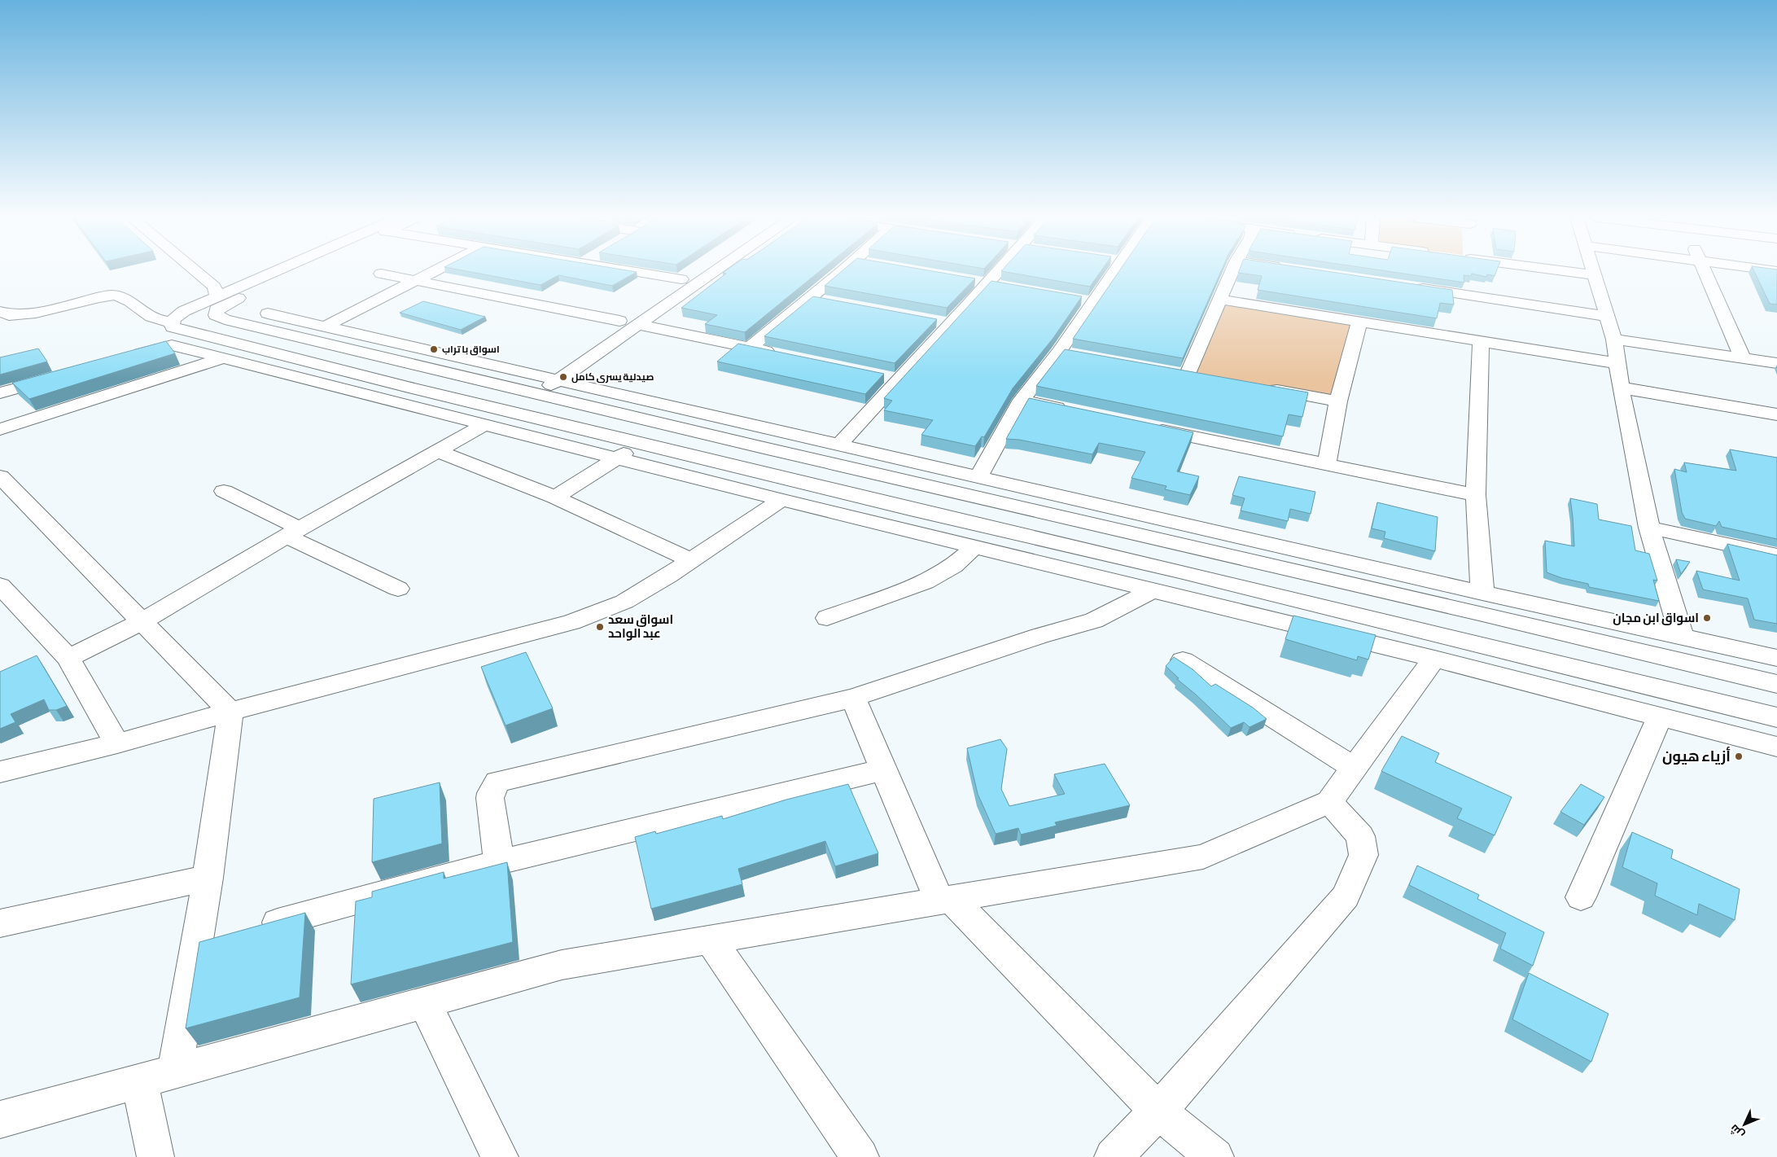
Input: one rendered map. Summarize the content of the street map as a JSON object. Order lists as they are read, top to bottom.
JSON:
{
  "places": [
    "اسواق با تراب",
    "صيدلية يسرى كامل",
    "اسواق ابن مجان",
    "اسواق سعد عبد الواحد",
    "أزياء هيون"
  ],
  "north": "bottom left"
}
